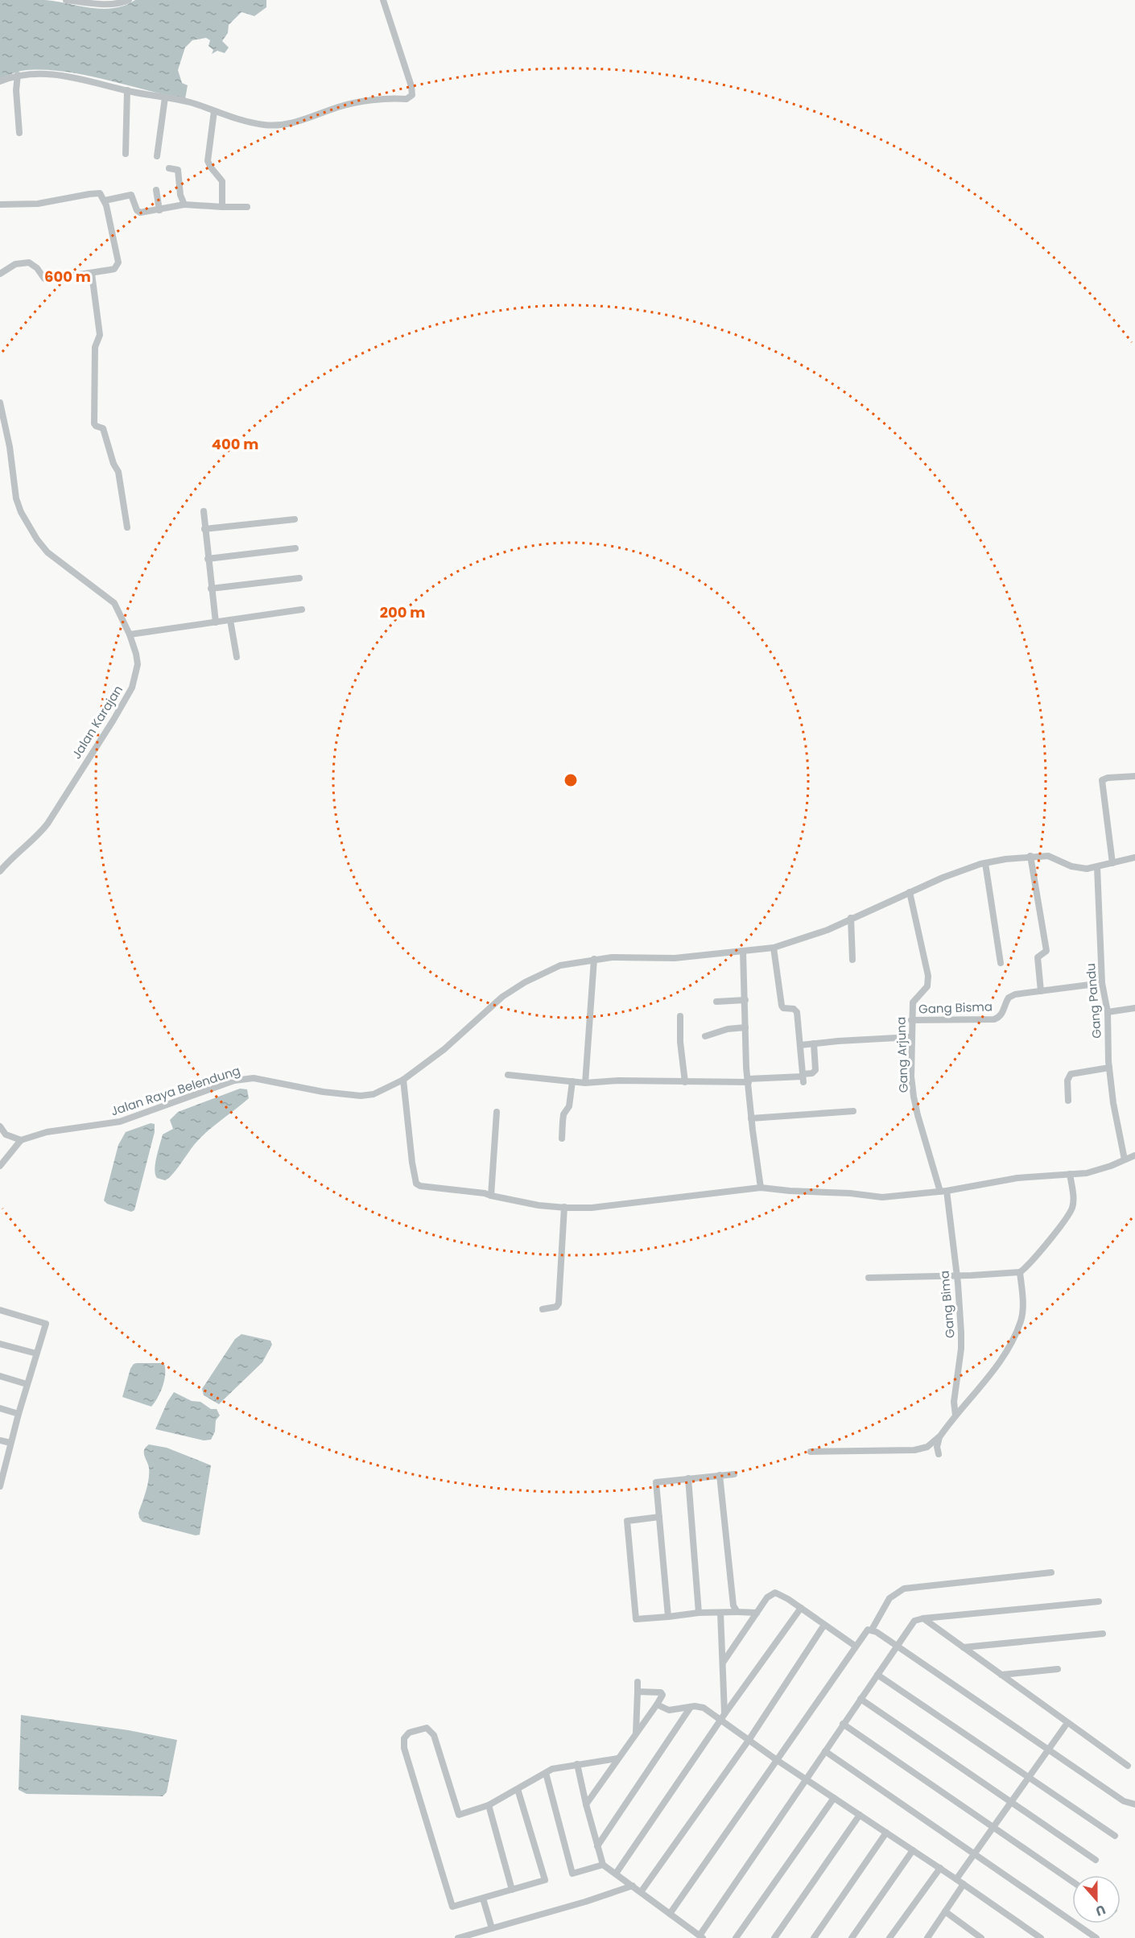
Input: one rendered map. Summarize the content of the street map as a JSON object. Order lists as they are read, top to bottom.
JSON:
{
  "streets": {
    "street": [
      "Jalan Karajan",
      "Gang Pandu",
      "Gang Bisma",
      "Gang Arjuna",
      "Jalan Raya Belendung",
      "Gang Bima"
    ]
  },
  "crossings": [
    ["Gang Pandu", "Gang Bisma"],
    ["Gang Pandu", "Jalan Raya Belendung"],
    ["Gang Bisma", "Gang Arjuna"],
    ["Gang Arjuna", "Jalan Raya Belendung"],
    ["Gang Arjuna", "Gang Bima"]
  ],
  "north": "bottom",
  "rings": ["600 m", "400 m", "200 m"]
}
